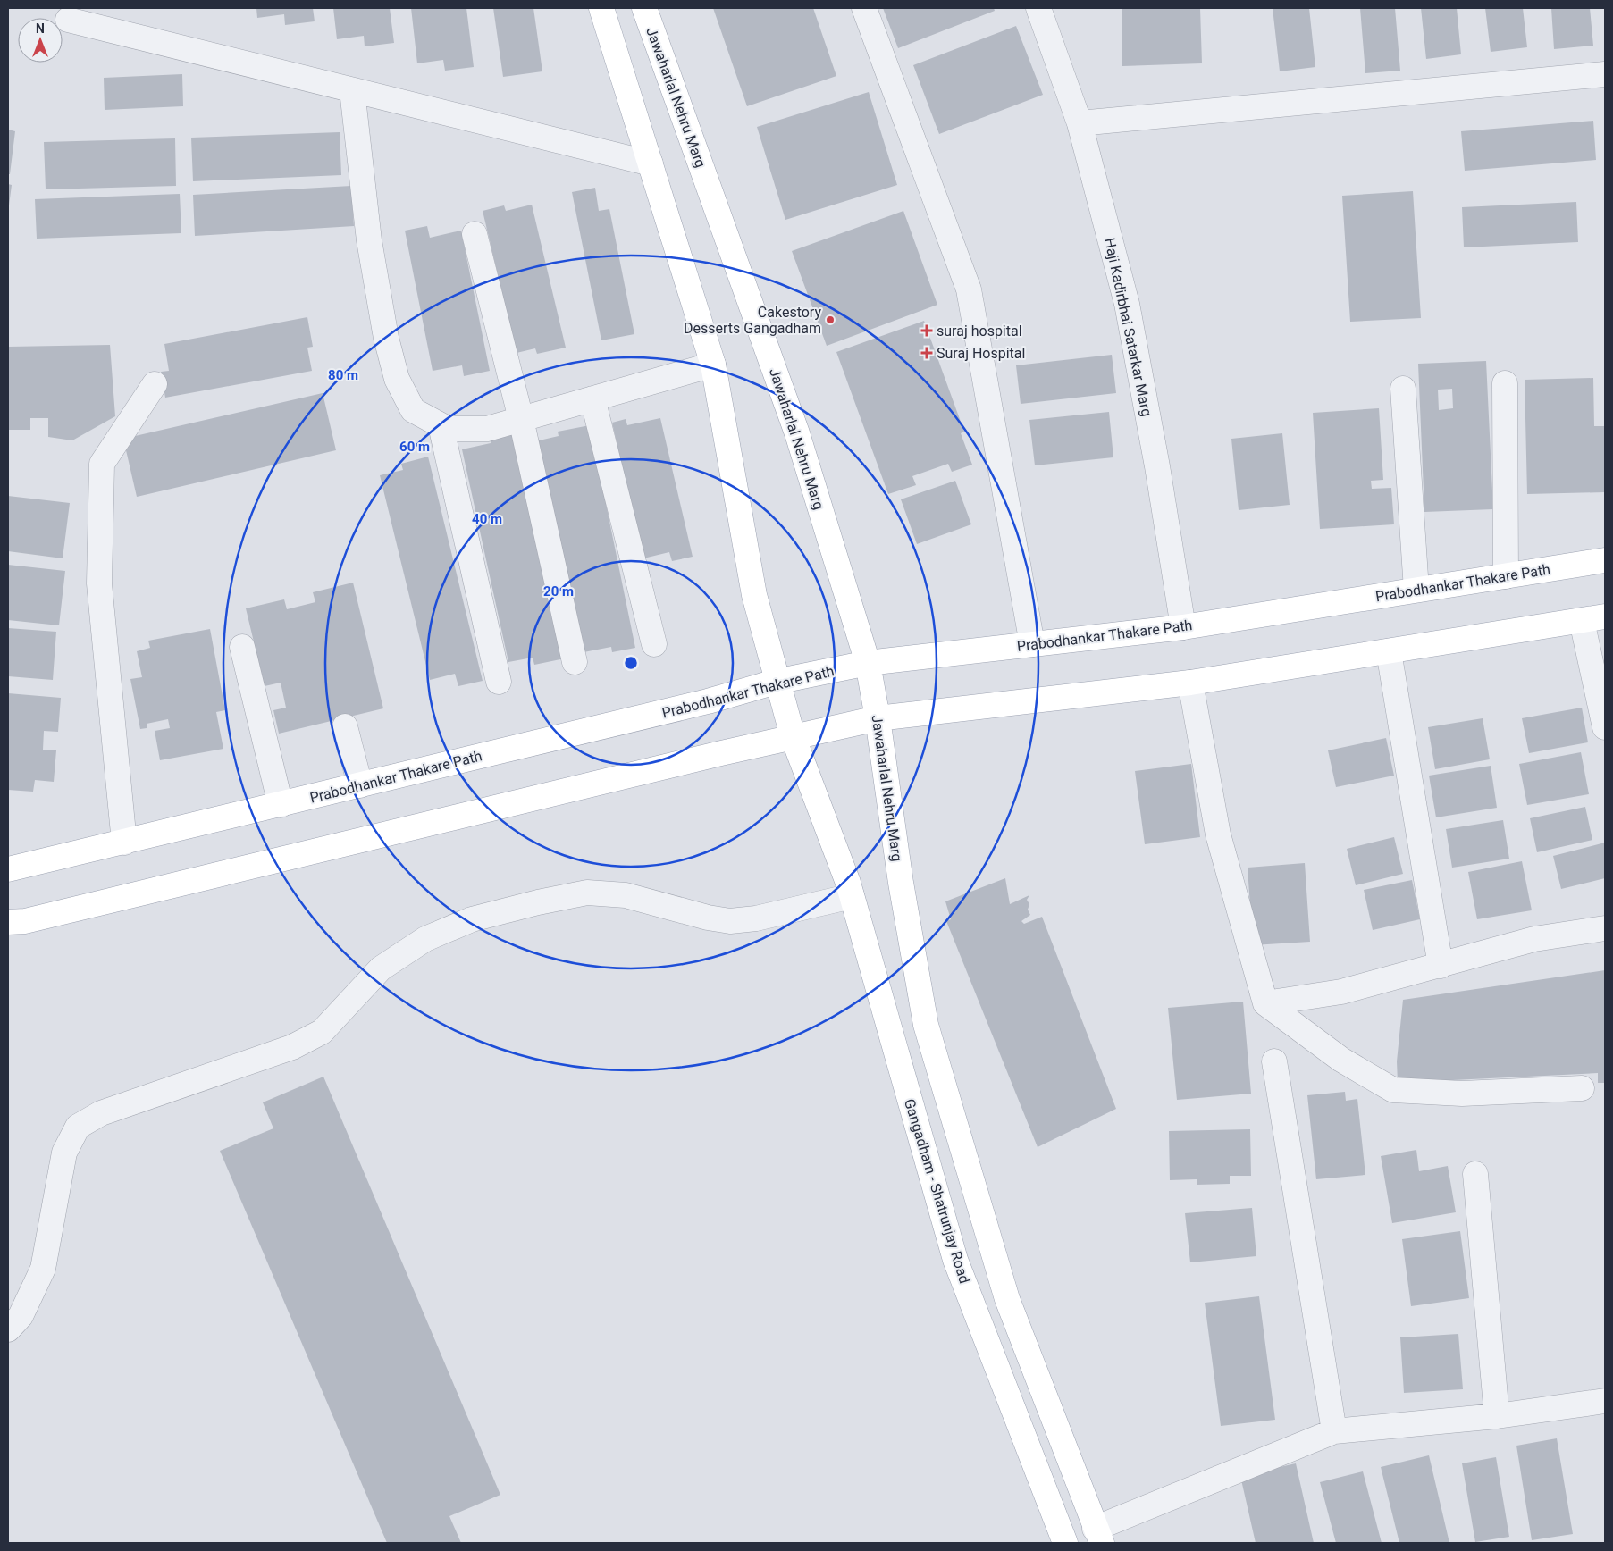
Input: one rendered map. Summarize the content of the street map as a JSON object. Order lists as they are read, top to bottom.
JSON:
{
  "streets": {
    "main road": ["Jawaharlal Nehru Marg", "Prabodhankar Thakare Path", "Gangadham - Shatrunjay Road"],
    "street": ["Haji Kadirbhai Satarkar Marg"]
  },
  "crossings": [
    ["Jawaharlal Nehru Marg", "Prabodhankar Thakare Path"],
    ["Haji Kadirbhai Satarkar Marg", "Prabodhankar Thakare Path"]
  ],
  "places": {
    "other": ["Cakestory Desserts Gangadham"],
    "health": ["suraj hospital", "Suraj Hospital"]
  },
  "north": "top",
  "rings": [
    "80 m",
    "60 m",
    "40 m",
    "20 m"
  ]
}
